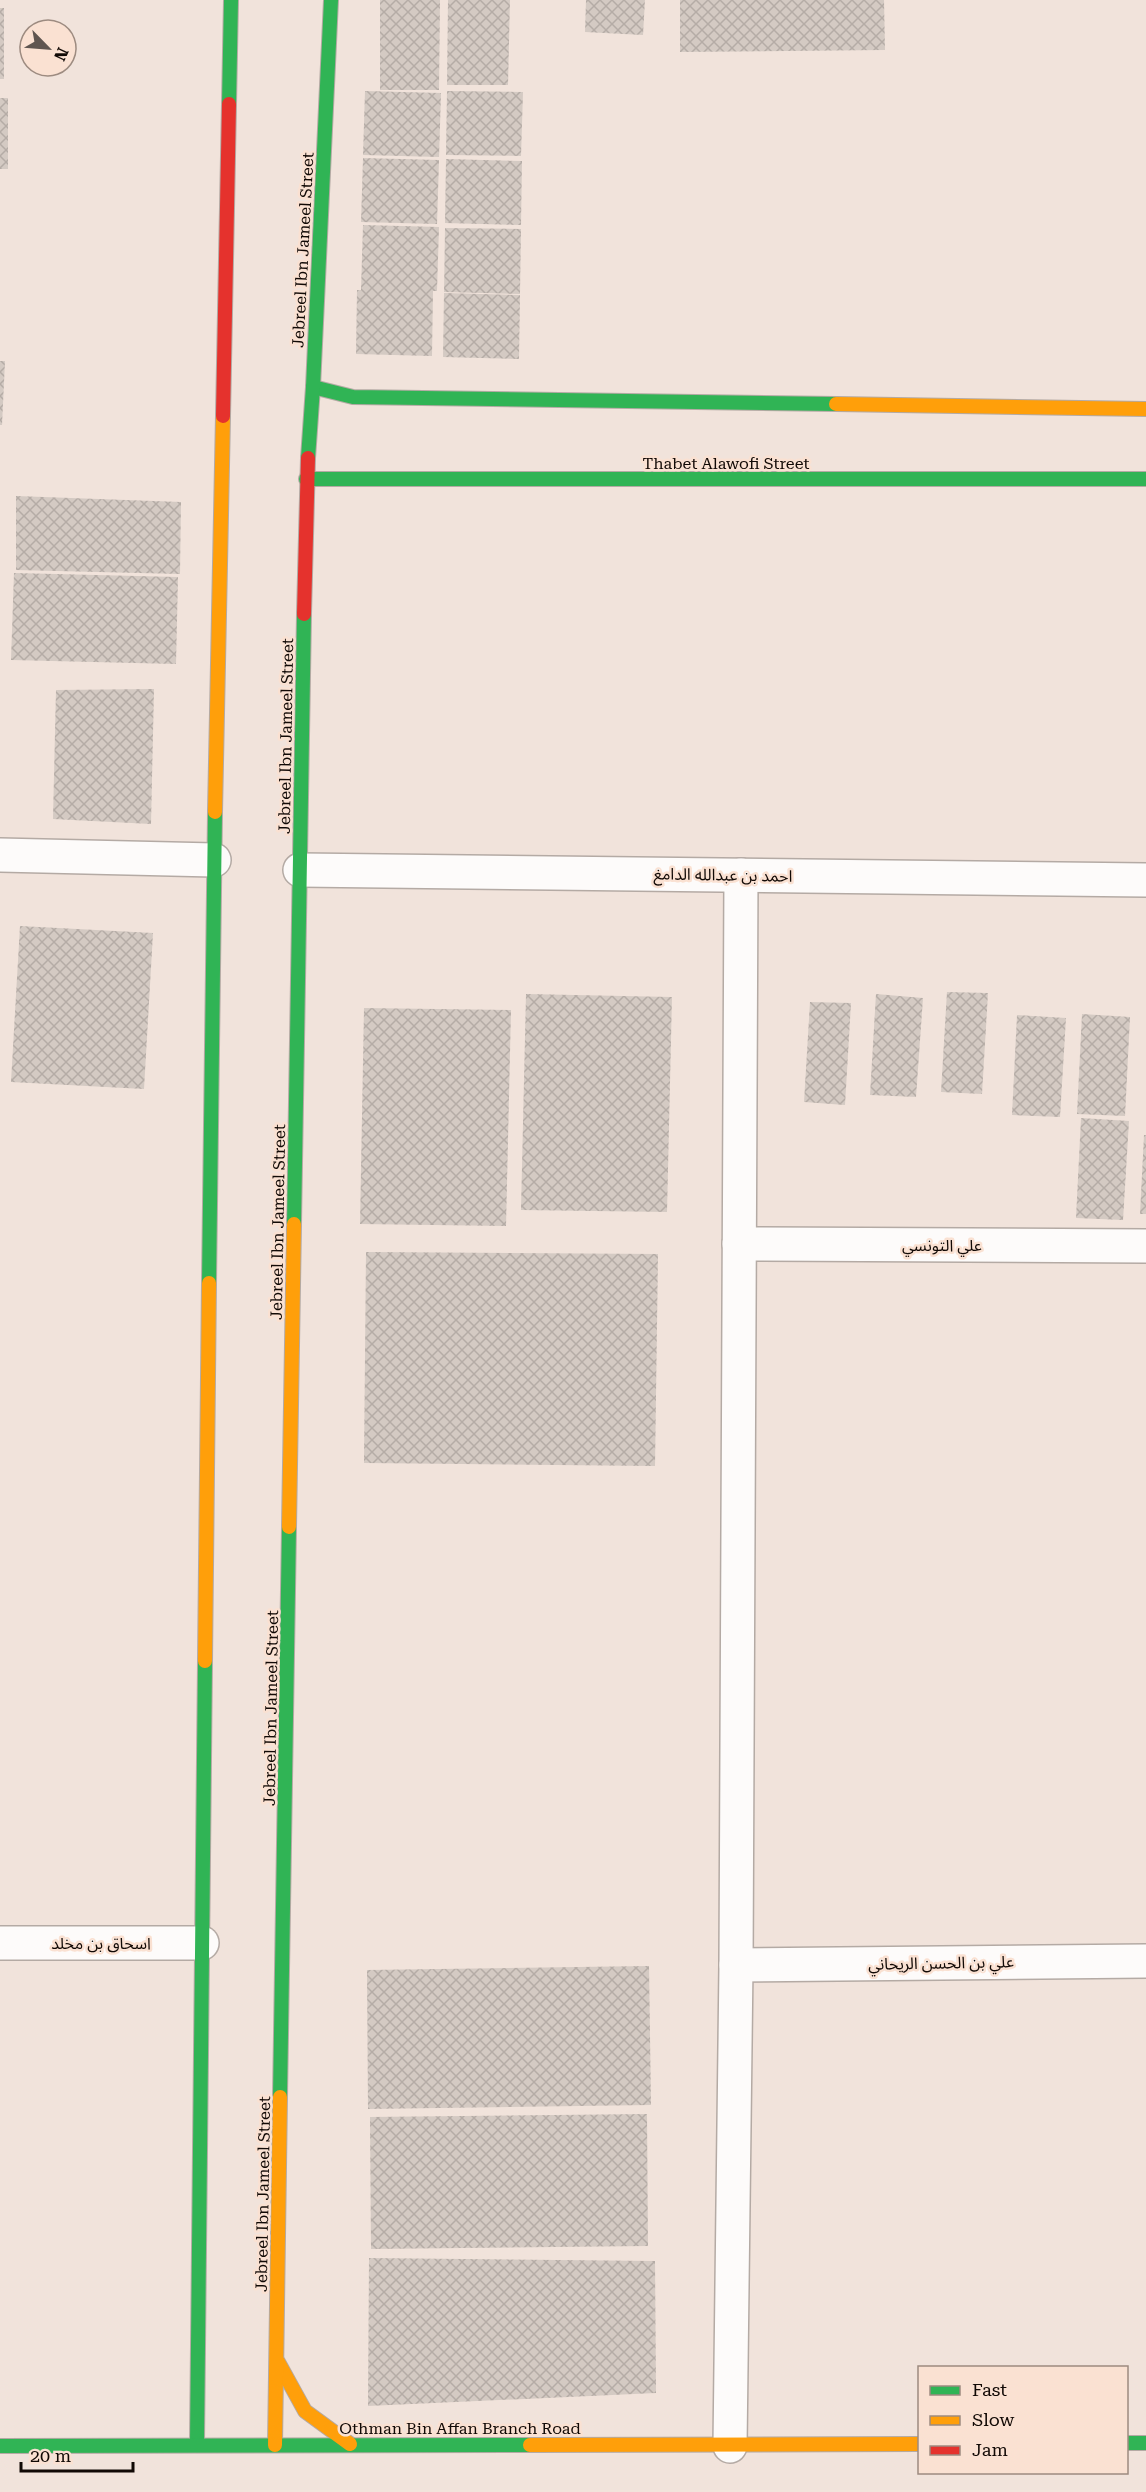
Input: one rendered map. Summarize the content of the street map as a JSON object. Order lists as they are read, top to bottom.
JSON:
{
  "streets": {
    "street": [
      "Jebreel Ibn Jameel Street",
      "Thabet Alawofi Street",
      "احمد بن عبدالله الدامغ",
      "علي التونسي",
      "اسحاق بن مخلد",
      "علي بن الحسن الريحاني",
      "Othman Bin Affan Branch Road"
    ]
  },
  "crossings": [
    ["Jebreel Ibn Jameel Street", "Thabet Alawofi Street"],
    ["Jebreel Ibn Jameel Street", "احمد بن عبدالله الدامغ"],
    ["Jebreel Ibn Jameel Street", "Othman Bin Affan Branch Road"]
  ],
  "legend": ["Fast", "Slow", "Jam"],
  "scale_bar": "20 m",
  "north": "bottom right"
}
